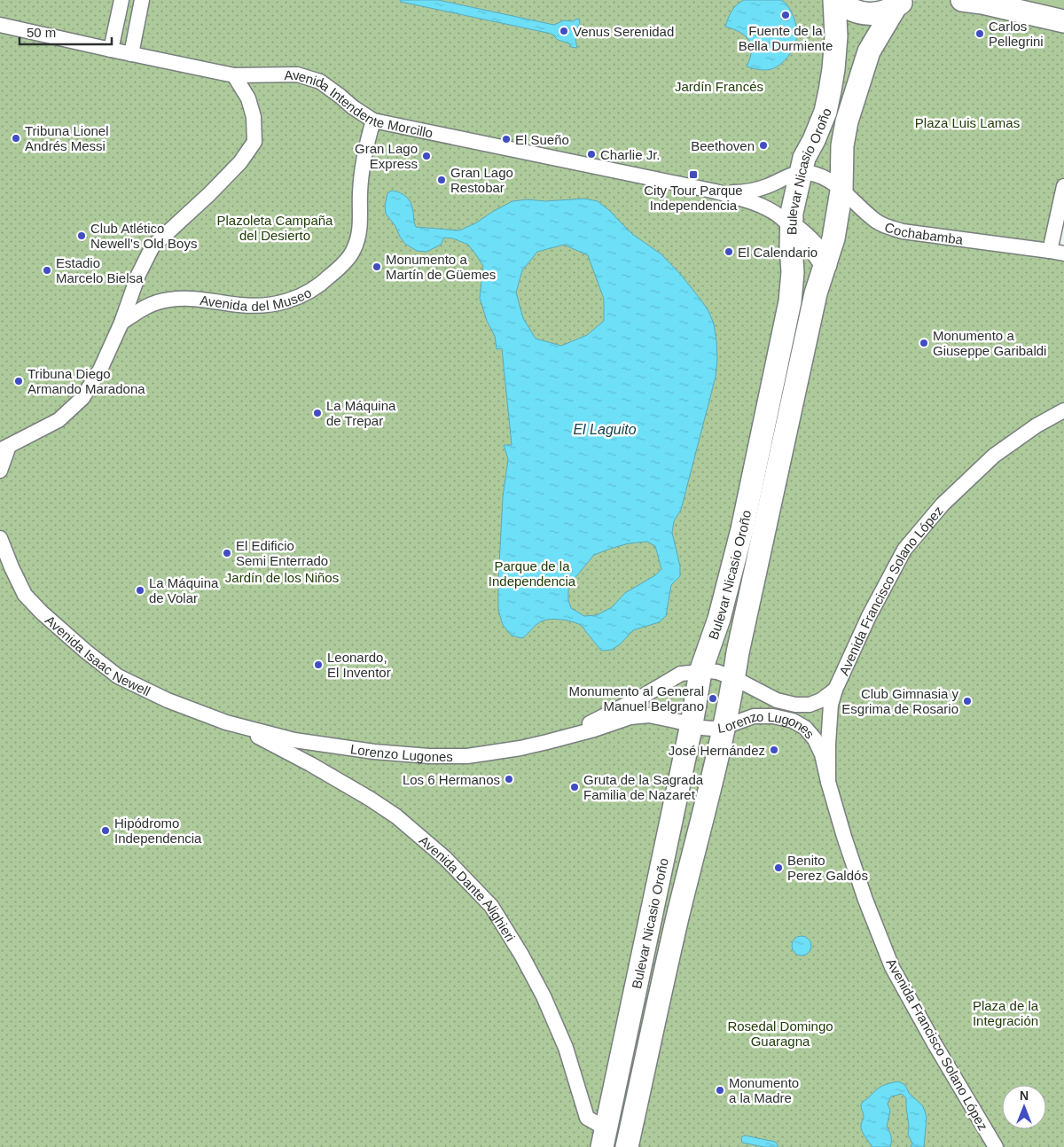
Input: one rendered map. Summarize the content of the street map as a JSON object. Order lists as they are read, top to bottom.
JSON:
{
  "streets": {
    "main road": ["Bulevar Nicasio Oroño"],
    "street": [
      "Avenida Intendente Morcillo",
      "Cochabamba",
      "Avenida del Museo",
      "Avenida Francisco Solano López",
      "Avenida Isaac Newell",
      "Lorenzo Lugones",
      "Avenida Dante Alighieri"
    ]
  },
  "crossings": [
    ["Avenida Intendente Morcillo", "Bulevar Nicasio Oroño"],
    ["Avenida Intendente Morcillo", "Cochabamba"],
    ["Avenida Intendente Morcillo", "Avenida del Museo"],
    ["Bulevar Nicasio Oroño", "Cochabamba"],
    ["Bulevar Nicasio Oroño", "Lorenzo Lugones"],
    ["Bulevar Nicasio Oroño", "Avenida Dante Alighieri"],
    ["Avenida Francisco Solano López", "Lorenzo Lugones"],
    ["Avenida Isaac Newell", "Lorenzo Lugones"],
    ["Avenida Isaac Newell", "Avenida Dante Alighieri"],
    ["Lorenzo Lugones", "Avenida Dante Alighieri"]
  ],
  "water": ["El Laguito"],
  "parks": [
    "Jardín Francés",
    "Plaza Luis Lamas",
    "Plazoleta Campaña del Desierto",
    "Parque de la Independencia",
    "Jardín de los Niños",
    "Plaza de la Integración",
    "Rosedal Domingo Guaragna"
  ],
  "places": {
    "other": [
      "Fuente de la Bella Durmiente",
      "Venus Serenidad",
      "Carlos Pellegrini",
      "Tribuna Lionel Andrés Messi",
      "El Sueño",
      "Beethoven",
      "Charlie Jr.",
      "Gran Lago Express",
      "Gran Lago Restobar",
      "Club Atlético Newell's Old Boys",
      "El Calendario",
      "Monumento a Martín de Güemes",
      "Estadio Marcelo Bielsa",
      "Monumento a Giuseppe Garibaldi",
      "Tribuna Diego Armando Maradona",
      "La Máquina de Trepar",
      "El Edificio Semi Enterrado",
      "La Máquina de Volar",
      "Leonardo, El Inventor",
      "Monumento al General Manuel Belgrano",
      "Club Gimnasia y Esgrima de Rosario",
      "José Hernández",
      "Los 6 Hermanos",
      "Gruta de la Sagrada Familia de Nazaret",
      "Hipódromo Independencia",
      "Benito Perez Galdós",
      "Monumento a la Madre"
    ],
    "transit": ["City Tour Parque Independencia"]
  },
  "scale_bar": "50 m",
  "north": "top"
}
